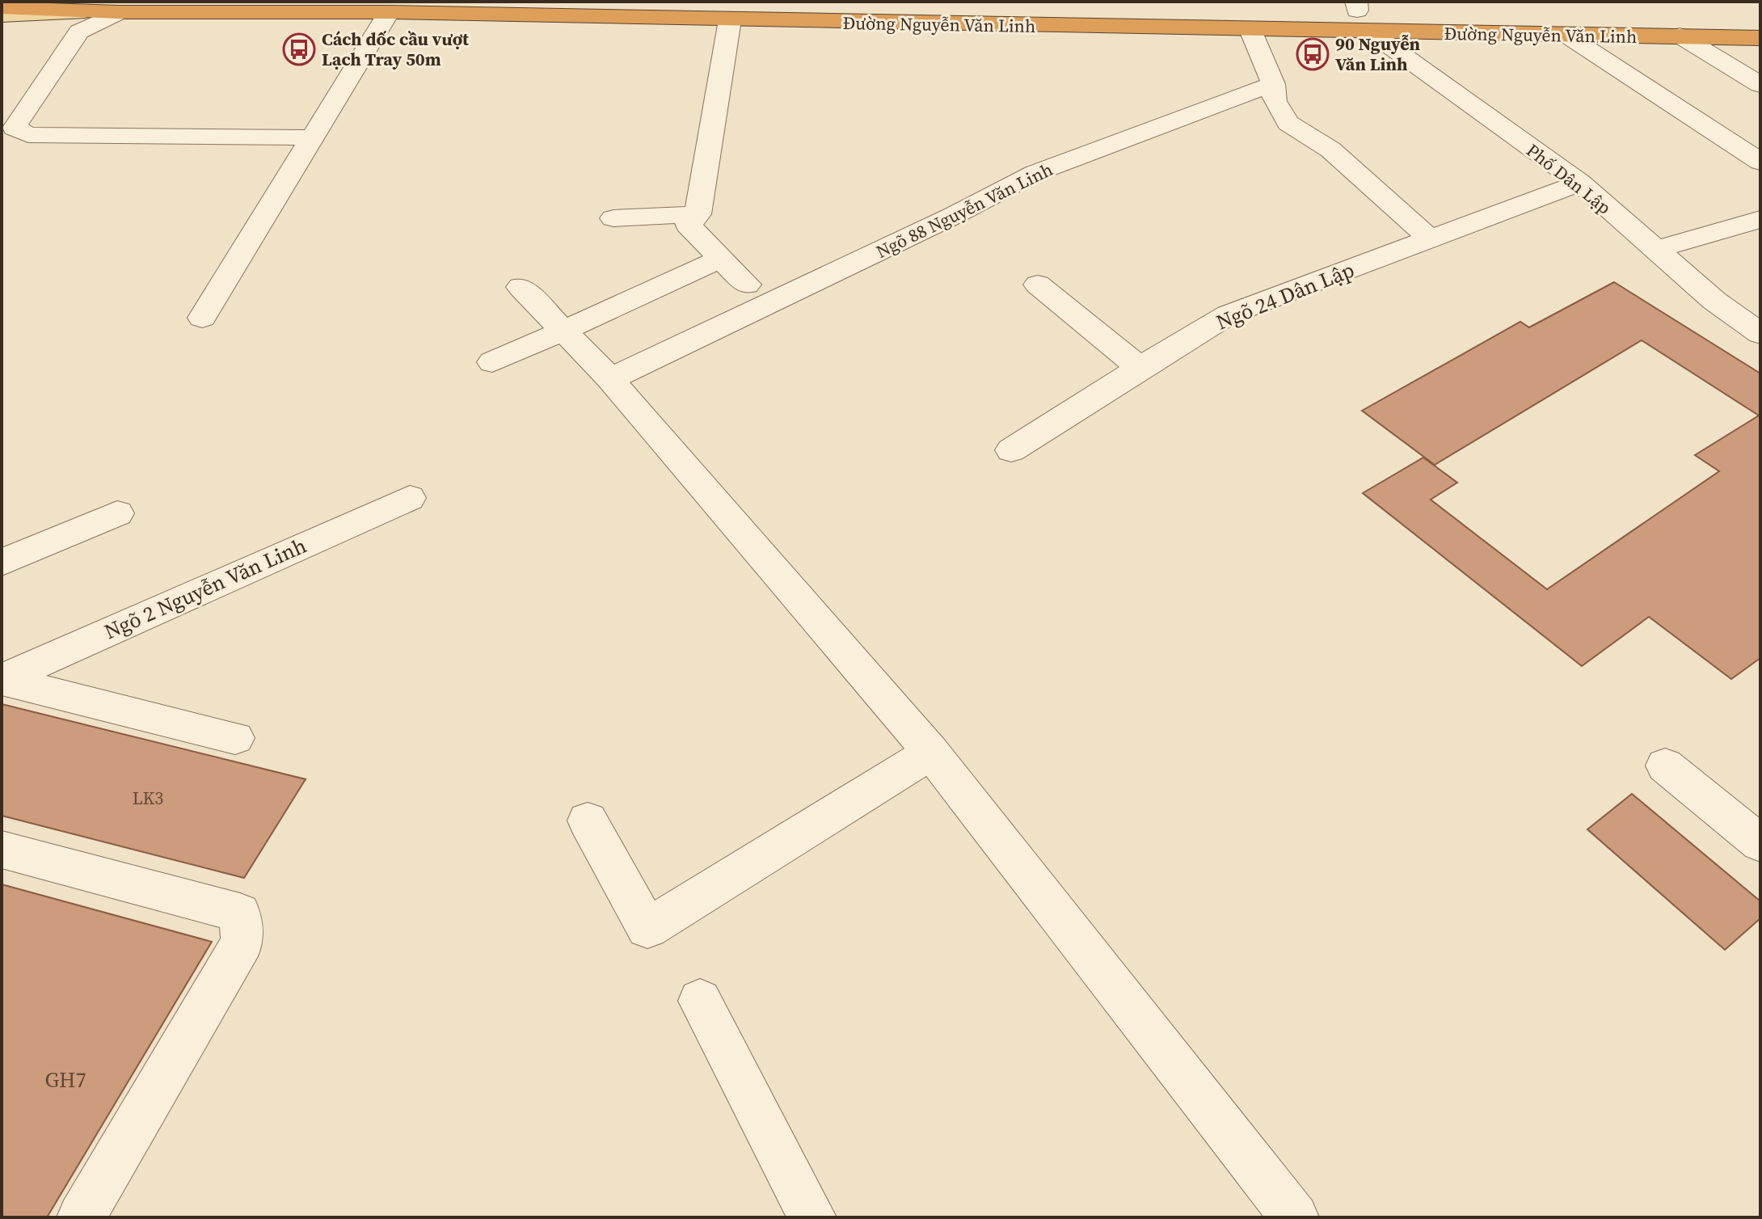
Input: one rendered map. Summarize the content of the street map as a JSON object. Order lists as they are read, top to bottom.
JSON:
{
  "streets": {
    "highway": ["Đường Nguyễn Văn Linh"],
    "street": [
      "Phố Dân Lập",
      "Ngõ 88 Nguyễn Văn Linh",
      "Ngõ 24 Dân Lập",
      "Ngõ 2 Nguyễn Văn Linh"
    ]
  },
  "crossings": [
    ["Đường Nguyễn Văn Linh", "Phố Dân Lập"],
    ["Phố Dân Lập", "Ngõ 24 Dân Lập"]
  ],
  "places": {
    "bus stop": ["Cách dốc cầu vượt Lạch Tray 50m", "90 Nguyễn Văn Linh"]
  },
  "house_numbers": ["LK3", "GH7"]
}
